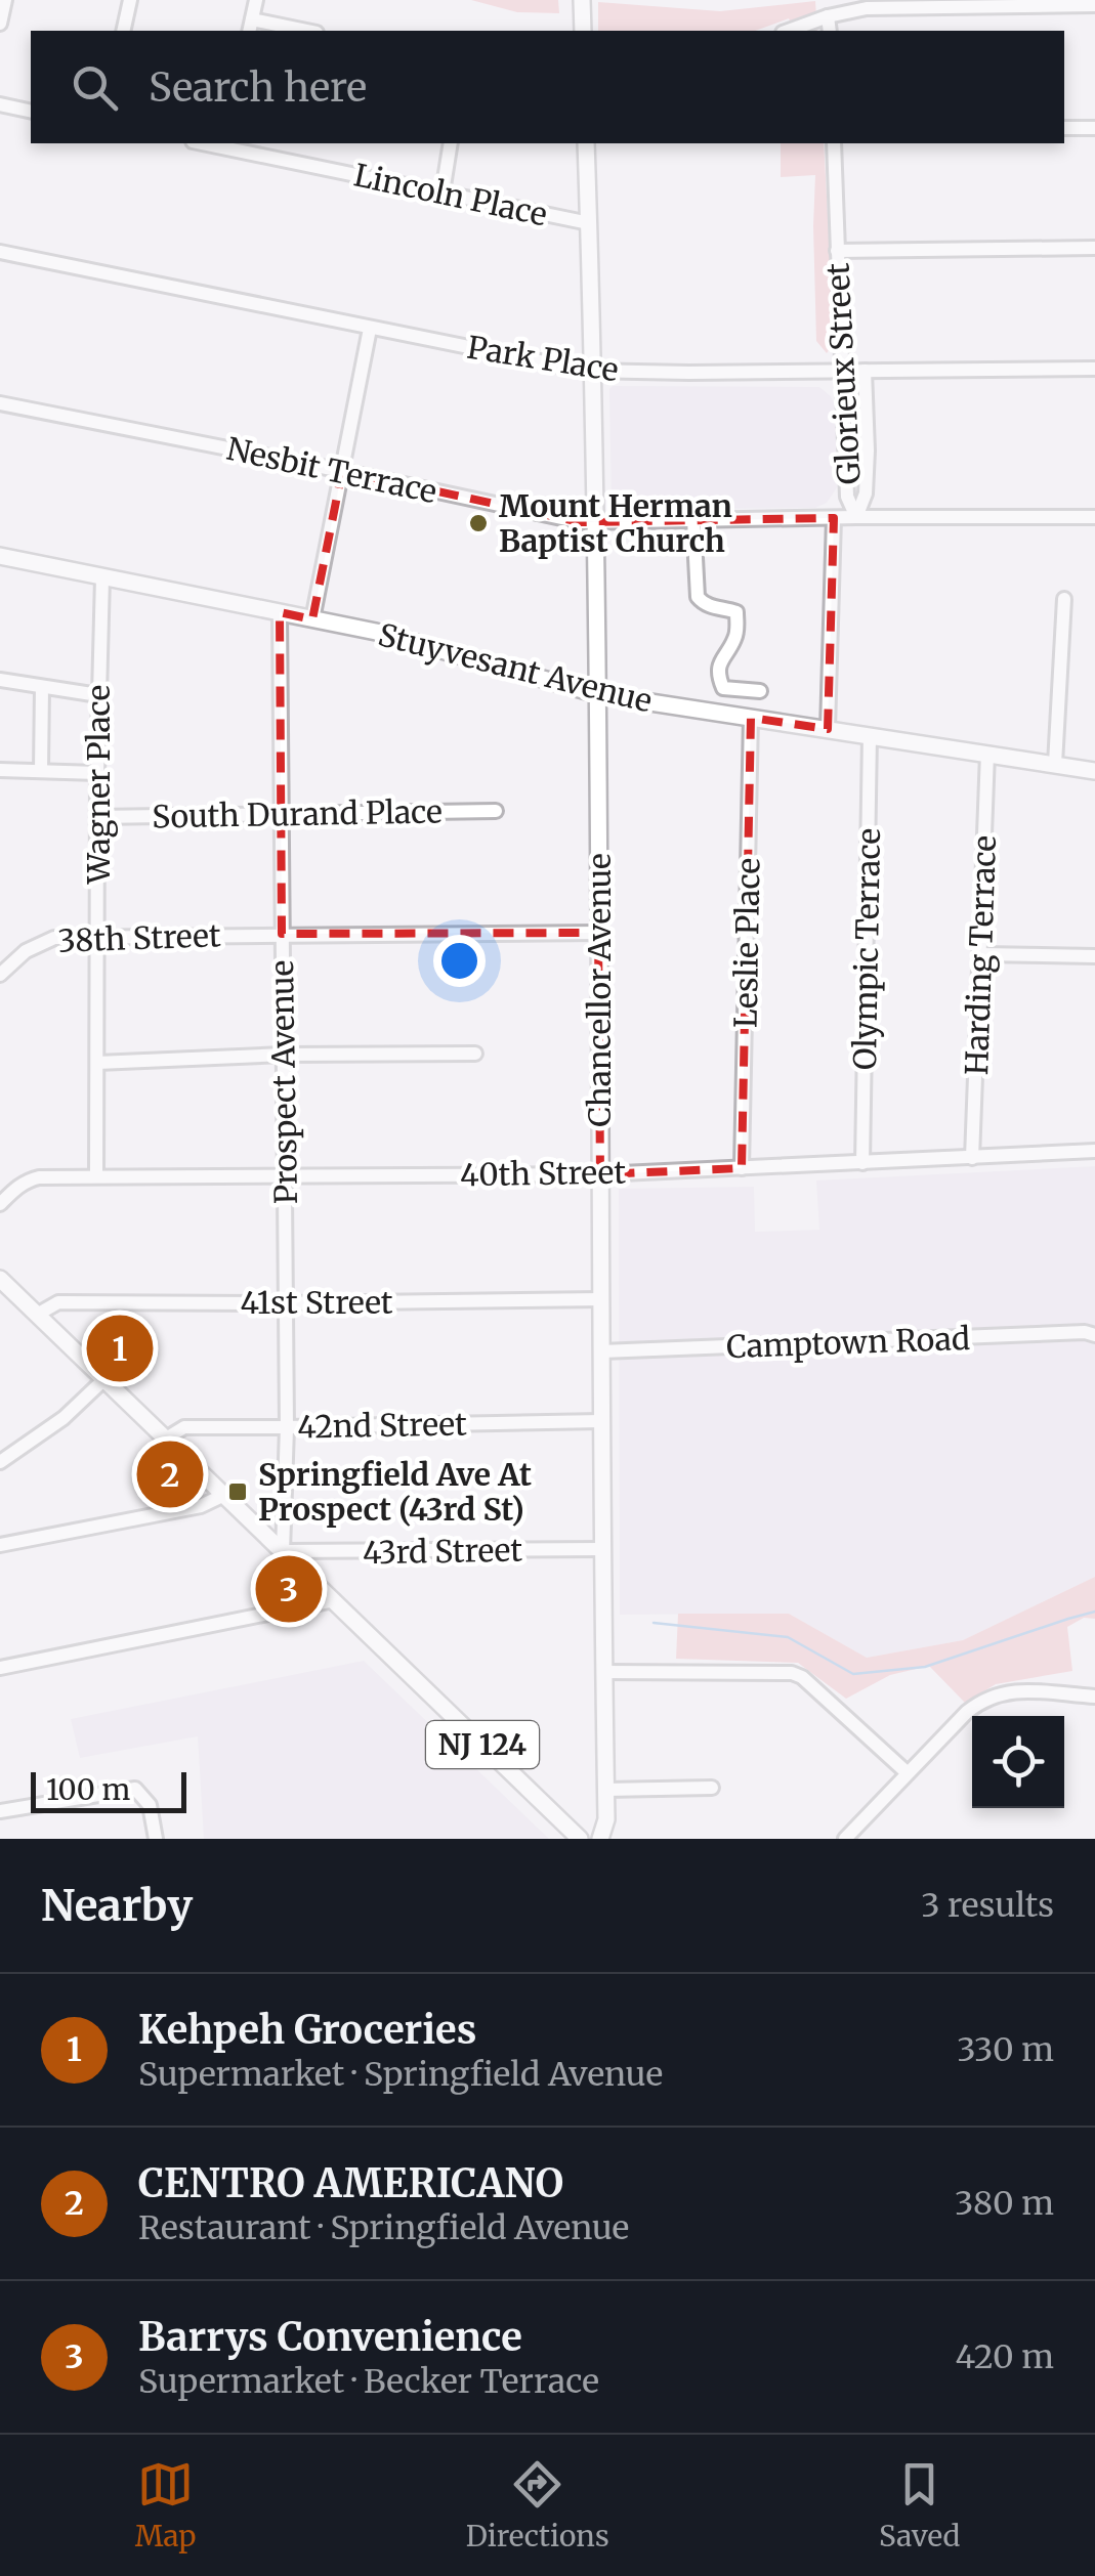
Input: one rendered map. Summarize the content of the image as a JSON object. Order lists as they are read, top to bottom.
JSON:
{
  "streets": {
    "main road": ["Stuyvesant Avenue", "Chancellor Avenue", "NJ 124"],
    "street": [
      "Lincoln Place",
      "Park Place",
      "Glorieux Street",
      "Nesbit Terrace",
      "Wagner Place",
      "South Durand Place",
      "38th Street",
      "Leslie Place",
      "Olympic Terrace",
      "Harding Terrace",
      "Prospect Avenue",
      "40th Street",
      "41st Street",
      "Camptown Road",
      "42nd Street",
      "43rd Street"
    ]
  },
  "crossings": [
    ["Lincoln Place", "Chancellor Avenue"],
    ["Park Place", "Glorieux Street"],
    ["Park Place", "Chancellor Avenue"],
    ["Glorieux Street", "Nesbit Terrace"],
    ["Glorieux Street", "Stuyvesant Avenue"],
    ["Nesbit Terrace", "Chancellor Avenue"],
    ["Stuyvesant Avenue", "Wagner Place"],
    ["Stuyvesant Avenue", "Leslie Place"],
    ["Stuyvesant Avenue", "Olympic Terrace"],
    ["Stuyvesant Avenue", "Harding Terrace"],
    ["Stuyvesant Avenue", "Chancellor Avenue"],
    ["Stuyvesant Avenue", "Prospect Avenue"],
    ["Wagner Place", "South Durand Place"],
    ["Wagner Place", "38th Street"],
    ["Wagner Place", "40th Street"],
    ["South Durand Place", "Prospect Avenue"],
    ["38th Street", "Chancellor Avenue"],
    ["38th Street", "Prospect Avenue"],
    ["Leslie Place", "40th Street"],
    ["Olympic Terrace", "40th Street"],
    ["Harding Terrace", "40th Street"],
    ["Chancellor Avenue", "40th Street"],
    ["Chancellor Avenue", "41st Street"],
    ["Chancellor Avenue", "Camptown Road"],
    ["Chancellor Avenue", "42nd Street"],
    ["Chancellor Avenue", "43rd Street"],
    ["Prospect Avenue", "40th Street"],
    ["Prospect Avenue", "41st Street"],
    ["Prospect Avenue", "42nd Street"],
    ["Prospect Avenue", "43rd Street"]
  ],
  "places": {
    "other": ["Mount Herman Baptist Church"],
    "transit": ["Springfield Ave At Prospect (43rd St)"]
  },
  "scale_bar": "100 m",
  "page": {
    "search": "Search here",
    "pins": ["1", "2", "3"],
    "scale": "100 m",
    "heading": ["Nearby", "3 results"],
    "list": [
      {
        "mark": "1",
        "name": "Kehpeh Groceries",
        "note": "Supermarket · Springfield Avenue",
        "value": "330 m"
      },
      {
        "mark": "2",
        "name": "CENTRO AMERICANO",
        "note": "Restaurant · Springfield Avenue",
        "value": "380 m"
      },
      {
        "mark": "3",
        "name": "Barrys Convenience",
        "note": "Supermarket · Becker Terrace",
        "value": "420 m"
      }
    ],
    "nav": ["Map", "Directions", "Saved"]
  }
}
